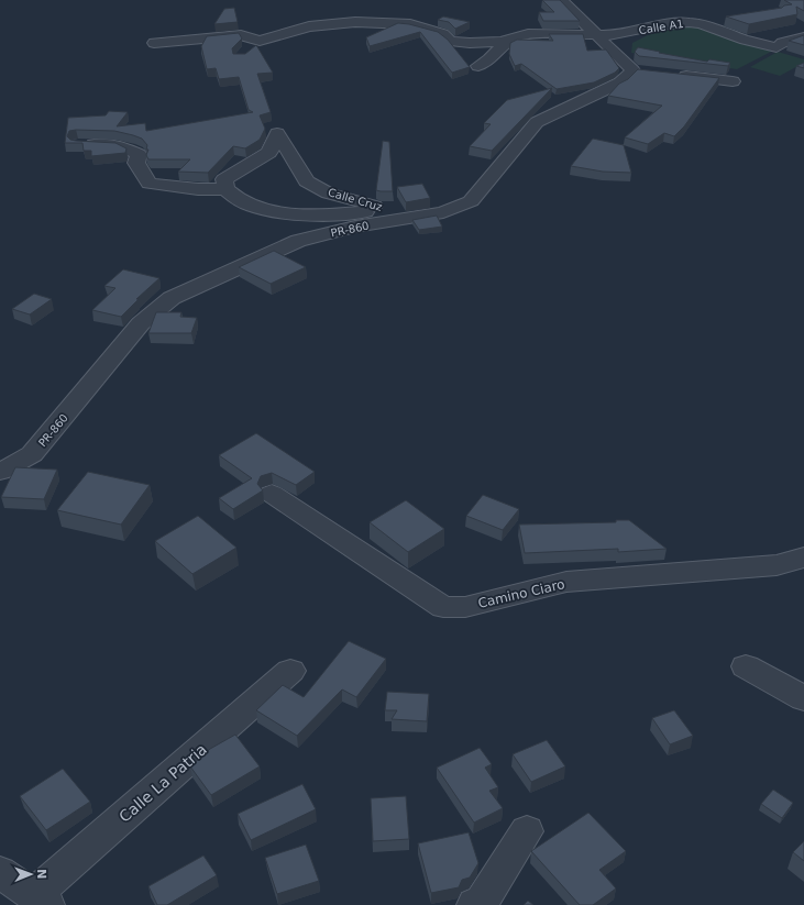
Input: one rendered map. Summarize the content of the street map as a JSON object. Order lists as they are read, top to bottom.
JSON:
{
  "streets": {
    "street": [
      "Calle A1",
      "Calle Cruz",
      "PR-860",
      "Camino Ciaro",
      "Calle La Patria"
    ]
  },
  "crossings": [
    ["Calle A1", "PR-860"],
    ["Calle Cruz", "PR-860"]
  ],
  "north": "right"
}
